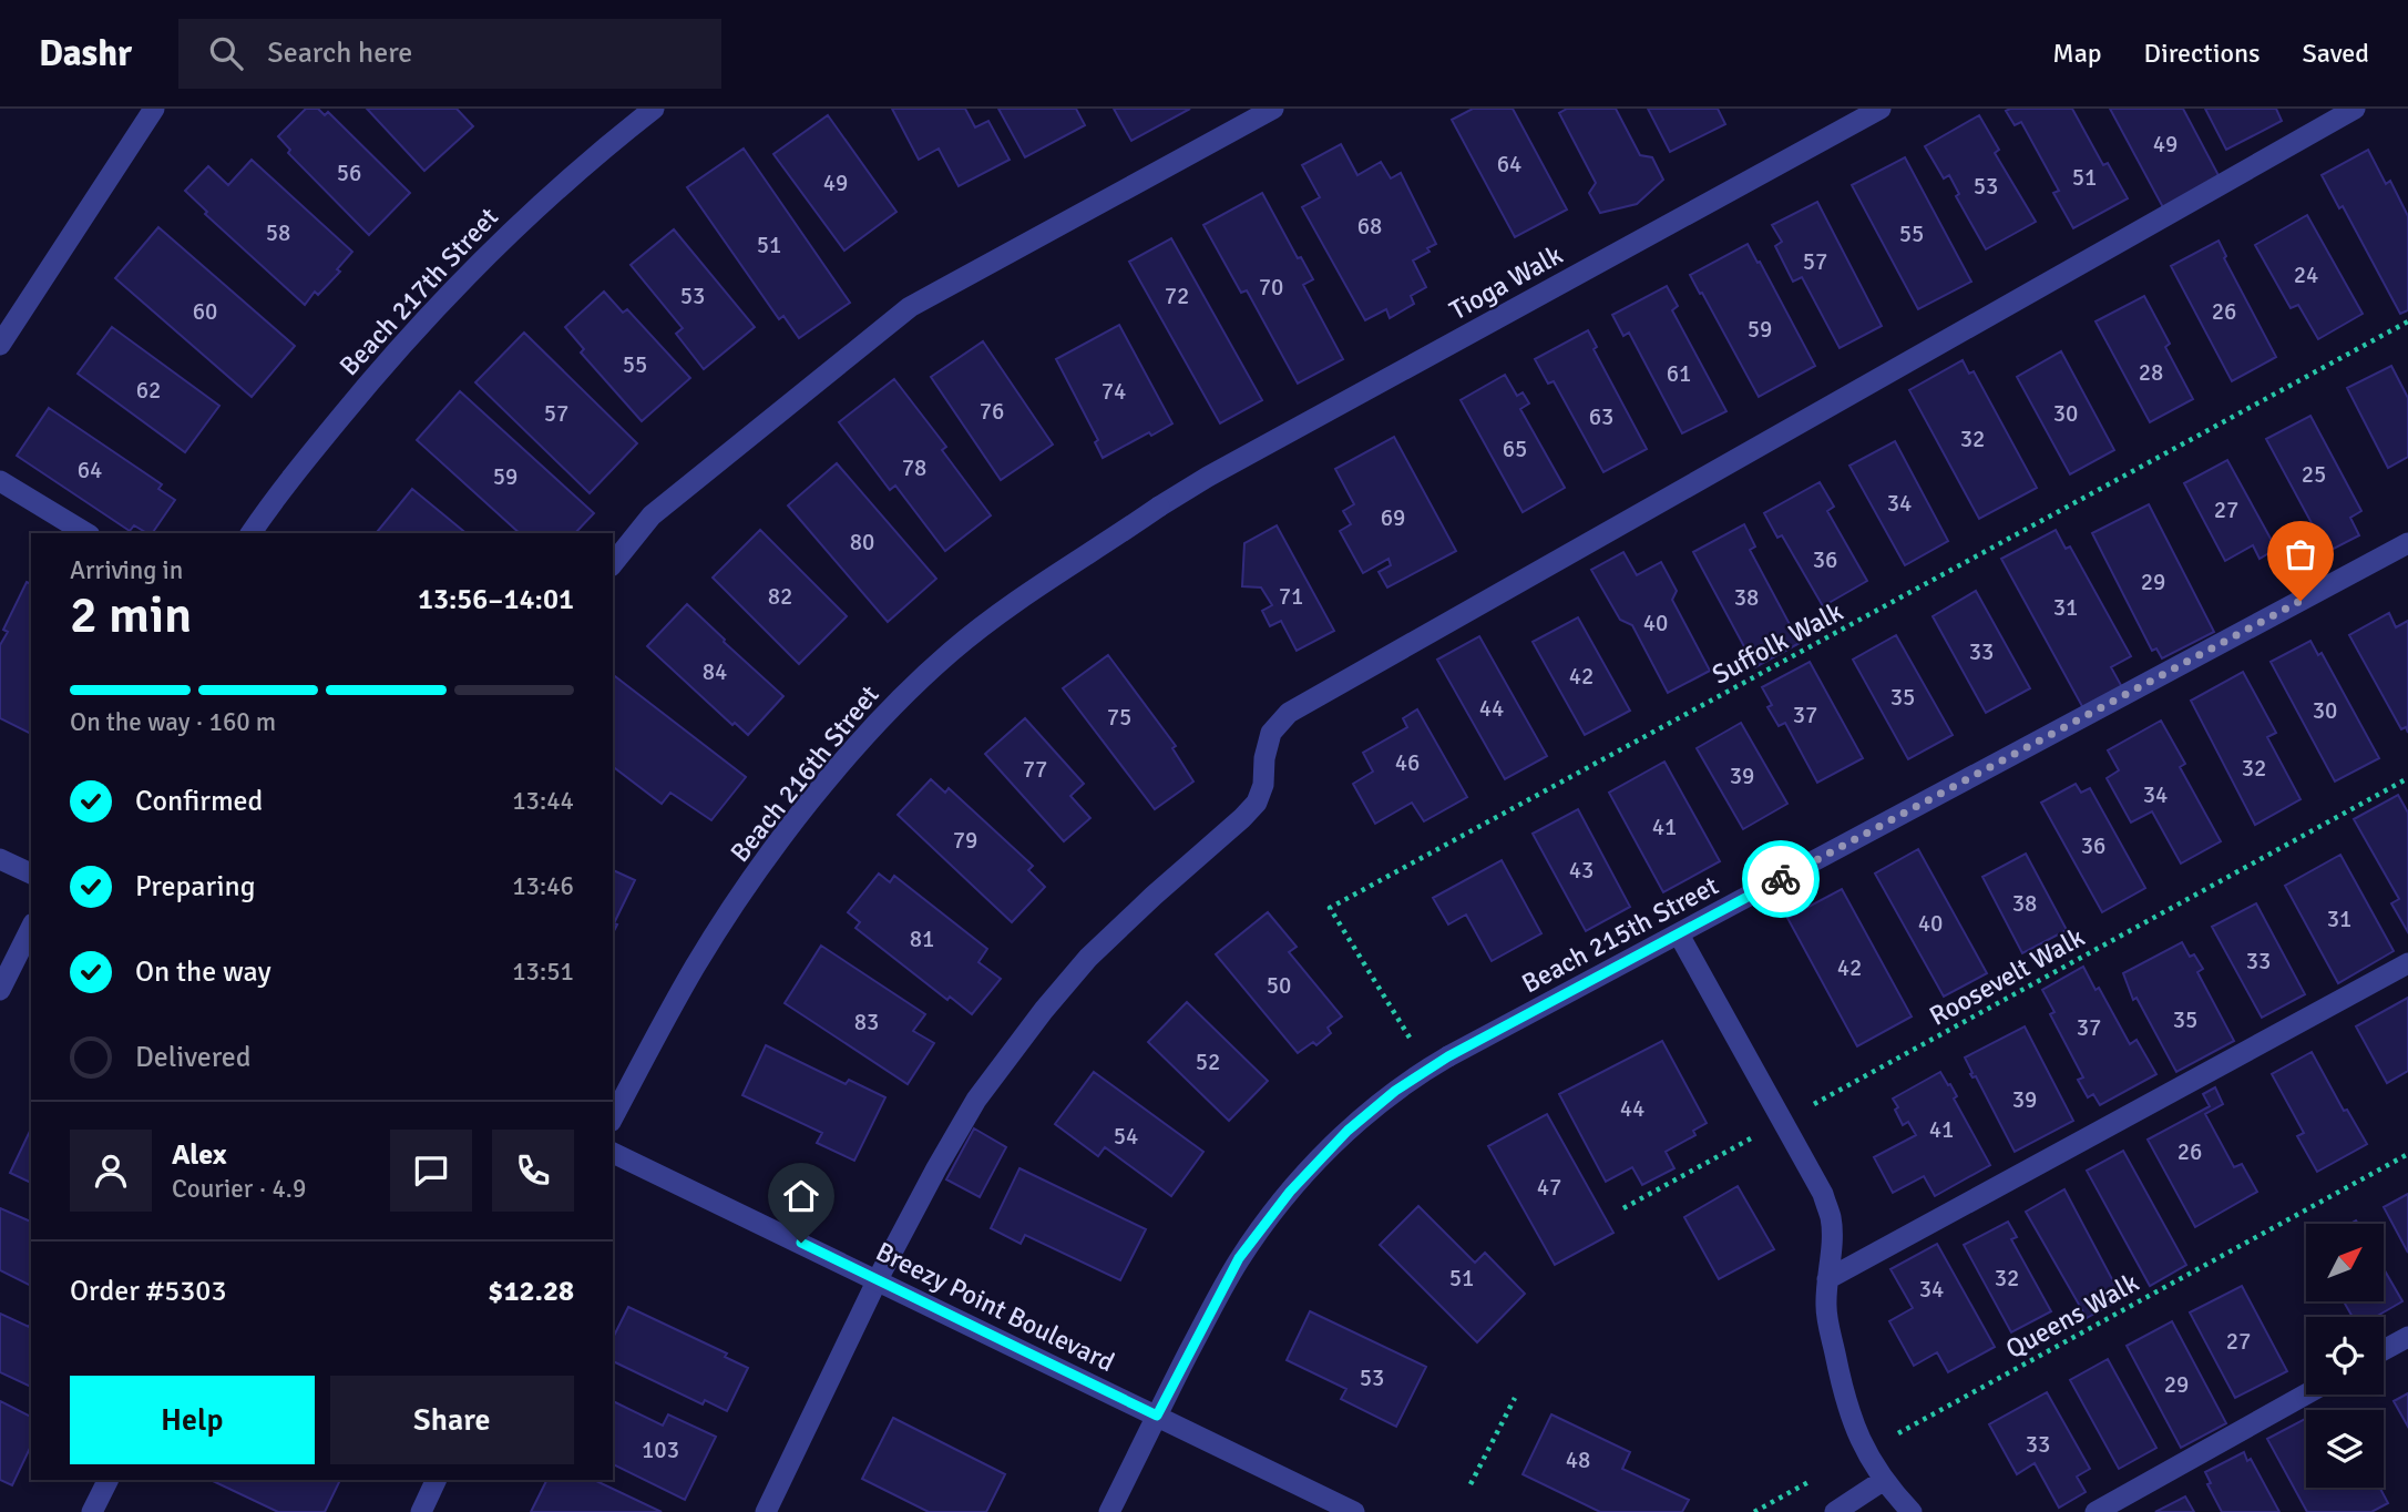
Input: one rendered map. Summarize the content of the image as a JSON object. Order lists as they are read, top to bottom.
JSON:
{
  "streets": {
    "street": [
      "Tioga Walk",
      "Beach 217th Street",
      "Beach 216th Street",
      "Beach 215th Street",
      "Breezy Point Boulevard"
    ],
    "path": ["Suffolk Walk", "Roosevelt Walk", "Queens Walk"]
  },
  "crossings": [
    ["Tioga Walk", "Beach 216th Street"],
    ["Suffolk Walk", "Beach 215th Street"],
    ["Beach 215th Street", "Breezy Point Boulevard"]
  ],
  "house_numbers": [
    "49",
    "64",
    "56",
    "51",
    "49",
    "53",
    "68",
    "58",
    "55",
    "51",
    "57",
    "24",
    "70",
    "53",
    "72",
    "60",
    "26",
    "59",
    "55",
    "28",
    "61",
    "62",
    "74",
    "76",
    "57",
    "30",
    "63",
    "32",
    "65",
    "78",
    "64",
    "25",
    "59",
    "34",
    "27",
    "69",
    "80",
    "36",
    "29",
    "82",
    "71",
    "38",
    "31",
    "40",
    "33",
    "84",
    "42",
    "35",
    "44",
    "30",
    "37",
    "75",
    "46",
    "32",
    "77",
    "39",
    "34",
    "41",
    "79",
    "36",
    "43",
    "38",
    "31",
    "40",
    "81",
    "33",
    "42",
    "50",
    "35",
    "83",
    "37",
    "52",
    "39",
    "44",
    "41",
    "54",
    "26",
    "47",
    "51",
    "32",
    "34",
    "27",
    "53",
    "29",
    "33",
    "103",
    "48"
  ],
  "north": "top right",
  "page": {
    "header": "Dashr",
    "search": "Search here",
    "nav": ["Map", "Directions", "Saved"],
    "heading": ["2 min", "Arriving in", "13:56–14:01"],
    "panel": [
      "Alex",
      "Courier · 4.9",
      "Order #5303",
      "$12.28"
    ],
    "bar": "On the way · 160 m",
    "list": [
      ["Confirmed", "13:44"],
      ["Preparing", "13:46"],
      ["On the way", "13:51"],
      "Delivered"
    ],
    "buttons": ["Help", "Share"]
  }
}
